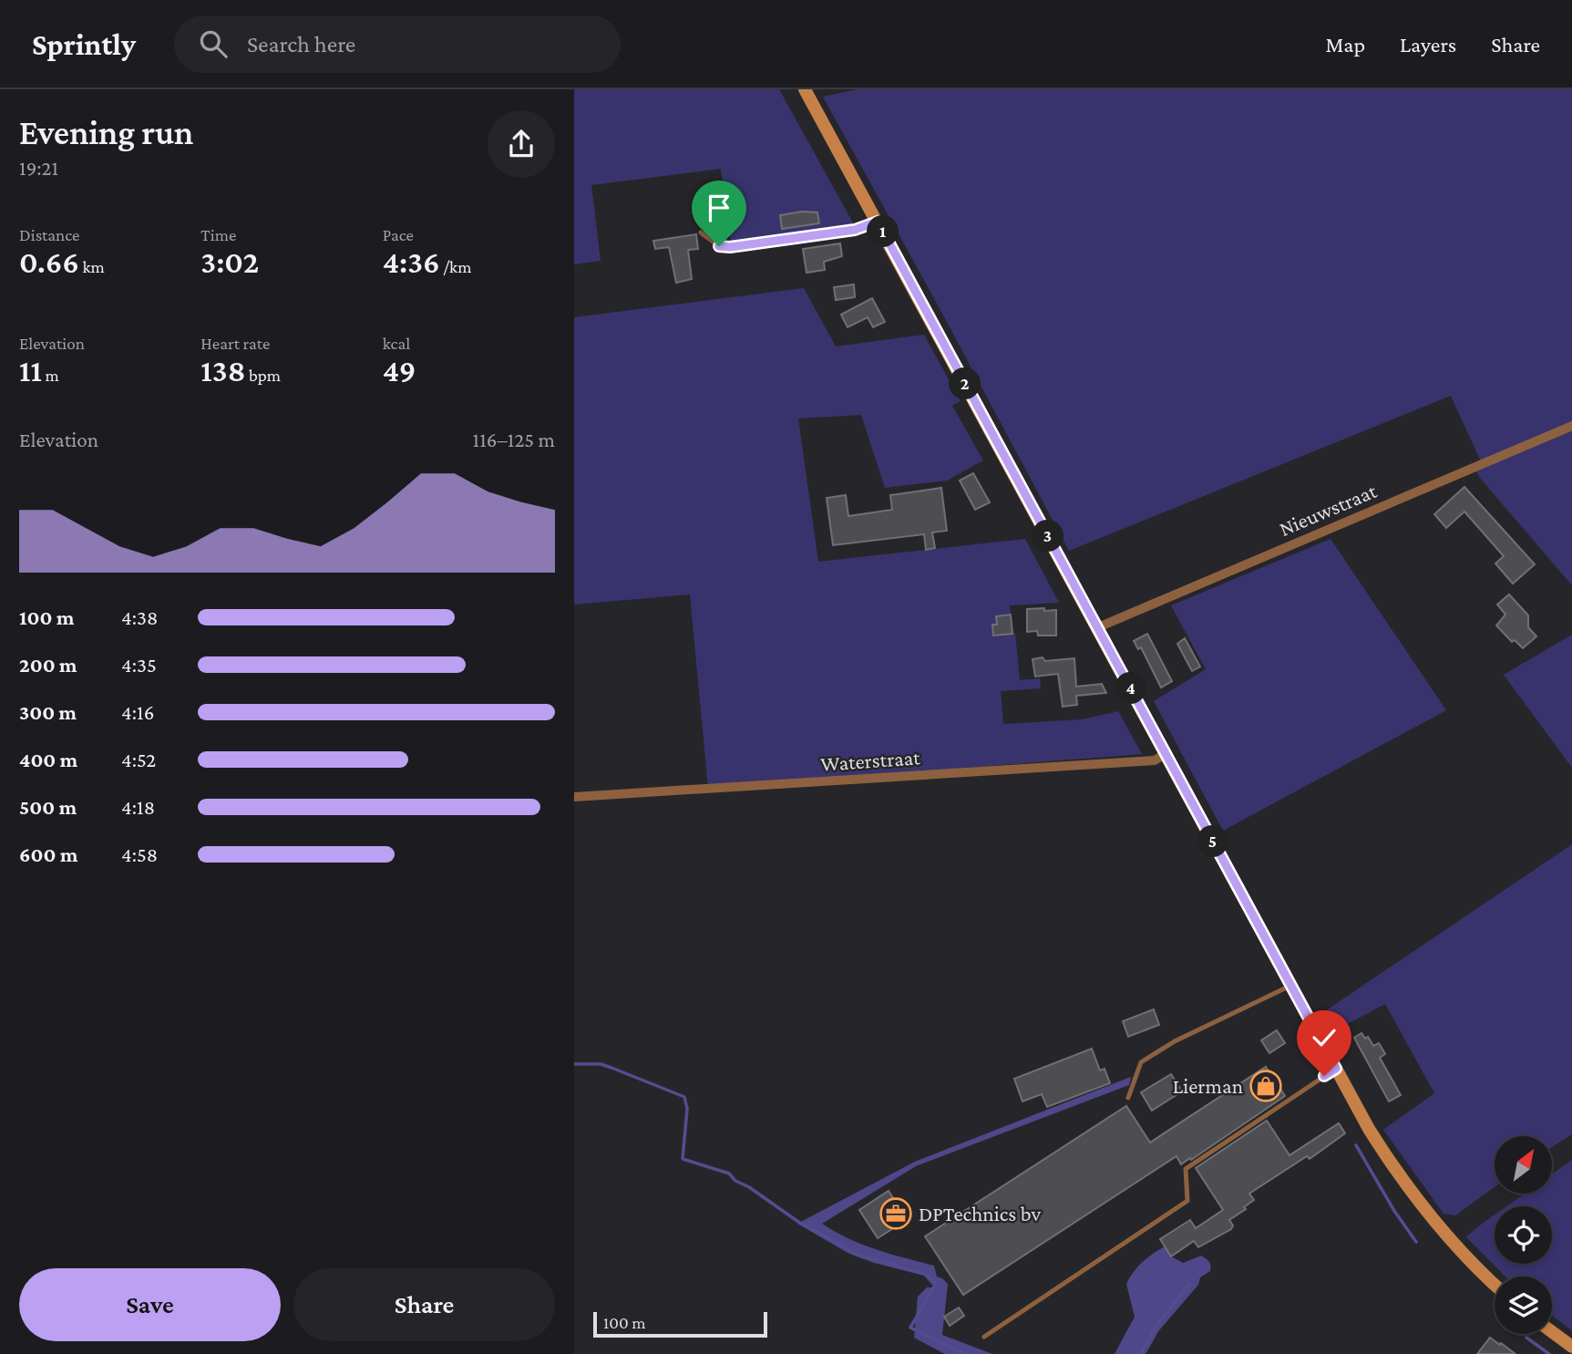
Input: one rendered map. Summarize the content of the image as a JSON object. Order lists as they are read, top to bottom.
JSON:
{
  "streets": {
    "street": ["Nieuwstraat", "Waterstraat"]
  },
  "places": {
    "shop": ["Lierman"],
    "office": ["DPTechnics bv"]
  },
  "scale_bar": "100 m",
  "north": "top right",
  "page": {
    "header": "Sprintly",
    "search": "Search here",
    "nav": ["Map", "Layers", "Share"],
    "heading": ["Evening run", "19:21"],
    "stats": [
      ["Distance", "0.66 km"],
      ["Time", "3:02"],
      ["Pace", "4:36 /km"],
      ["Elevation", "11 m"],
      ["Heart rate", "138 bpm"],
      ["kcal", "49"]
    ],
    "pins": [
      "1",
      "2",
      "3",
      "4",
      "5"
    ],
    "chart": ["Elevation", "116–125 m"],
    "list": [
      {
        "name": "100 m",
        "note": "4:38"
      },
      {
        "name": "200 m",
        "note": "4:35"
      },
      {
        "name": "300 m",
        "note": "4:16"
      },
      {
        "name": "400 m",
        "note": "4:52"
      },
      {
        "name": "500 m",
        "note": "4:18"
      },
      {
        "name": "600 m",
        "note": "4:58"
      }
    ],
    "buttons": ["Save", "Share"],
    "scale": "100 m"
  }
}
